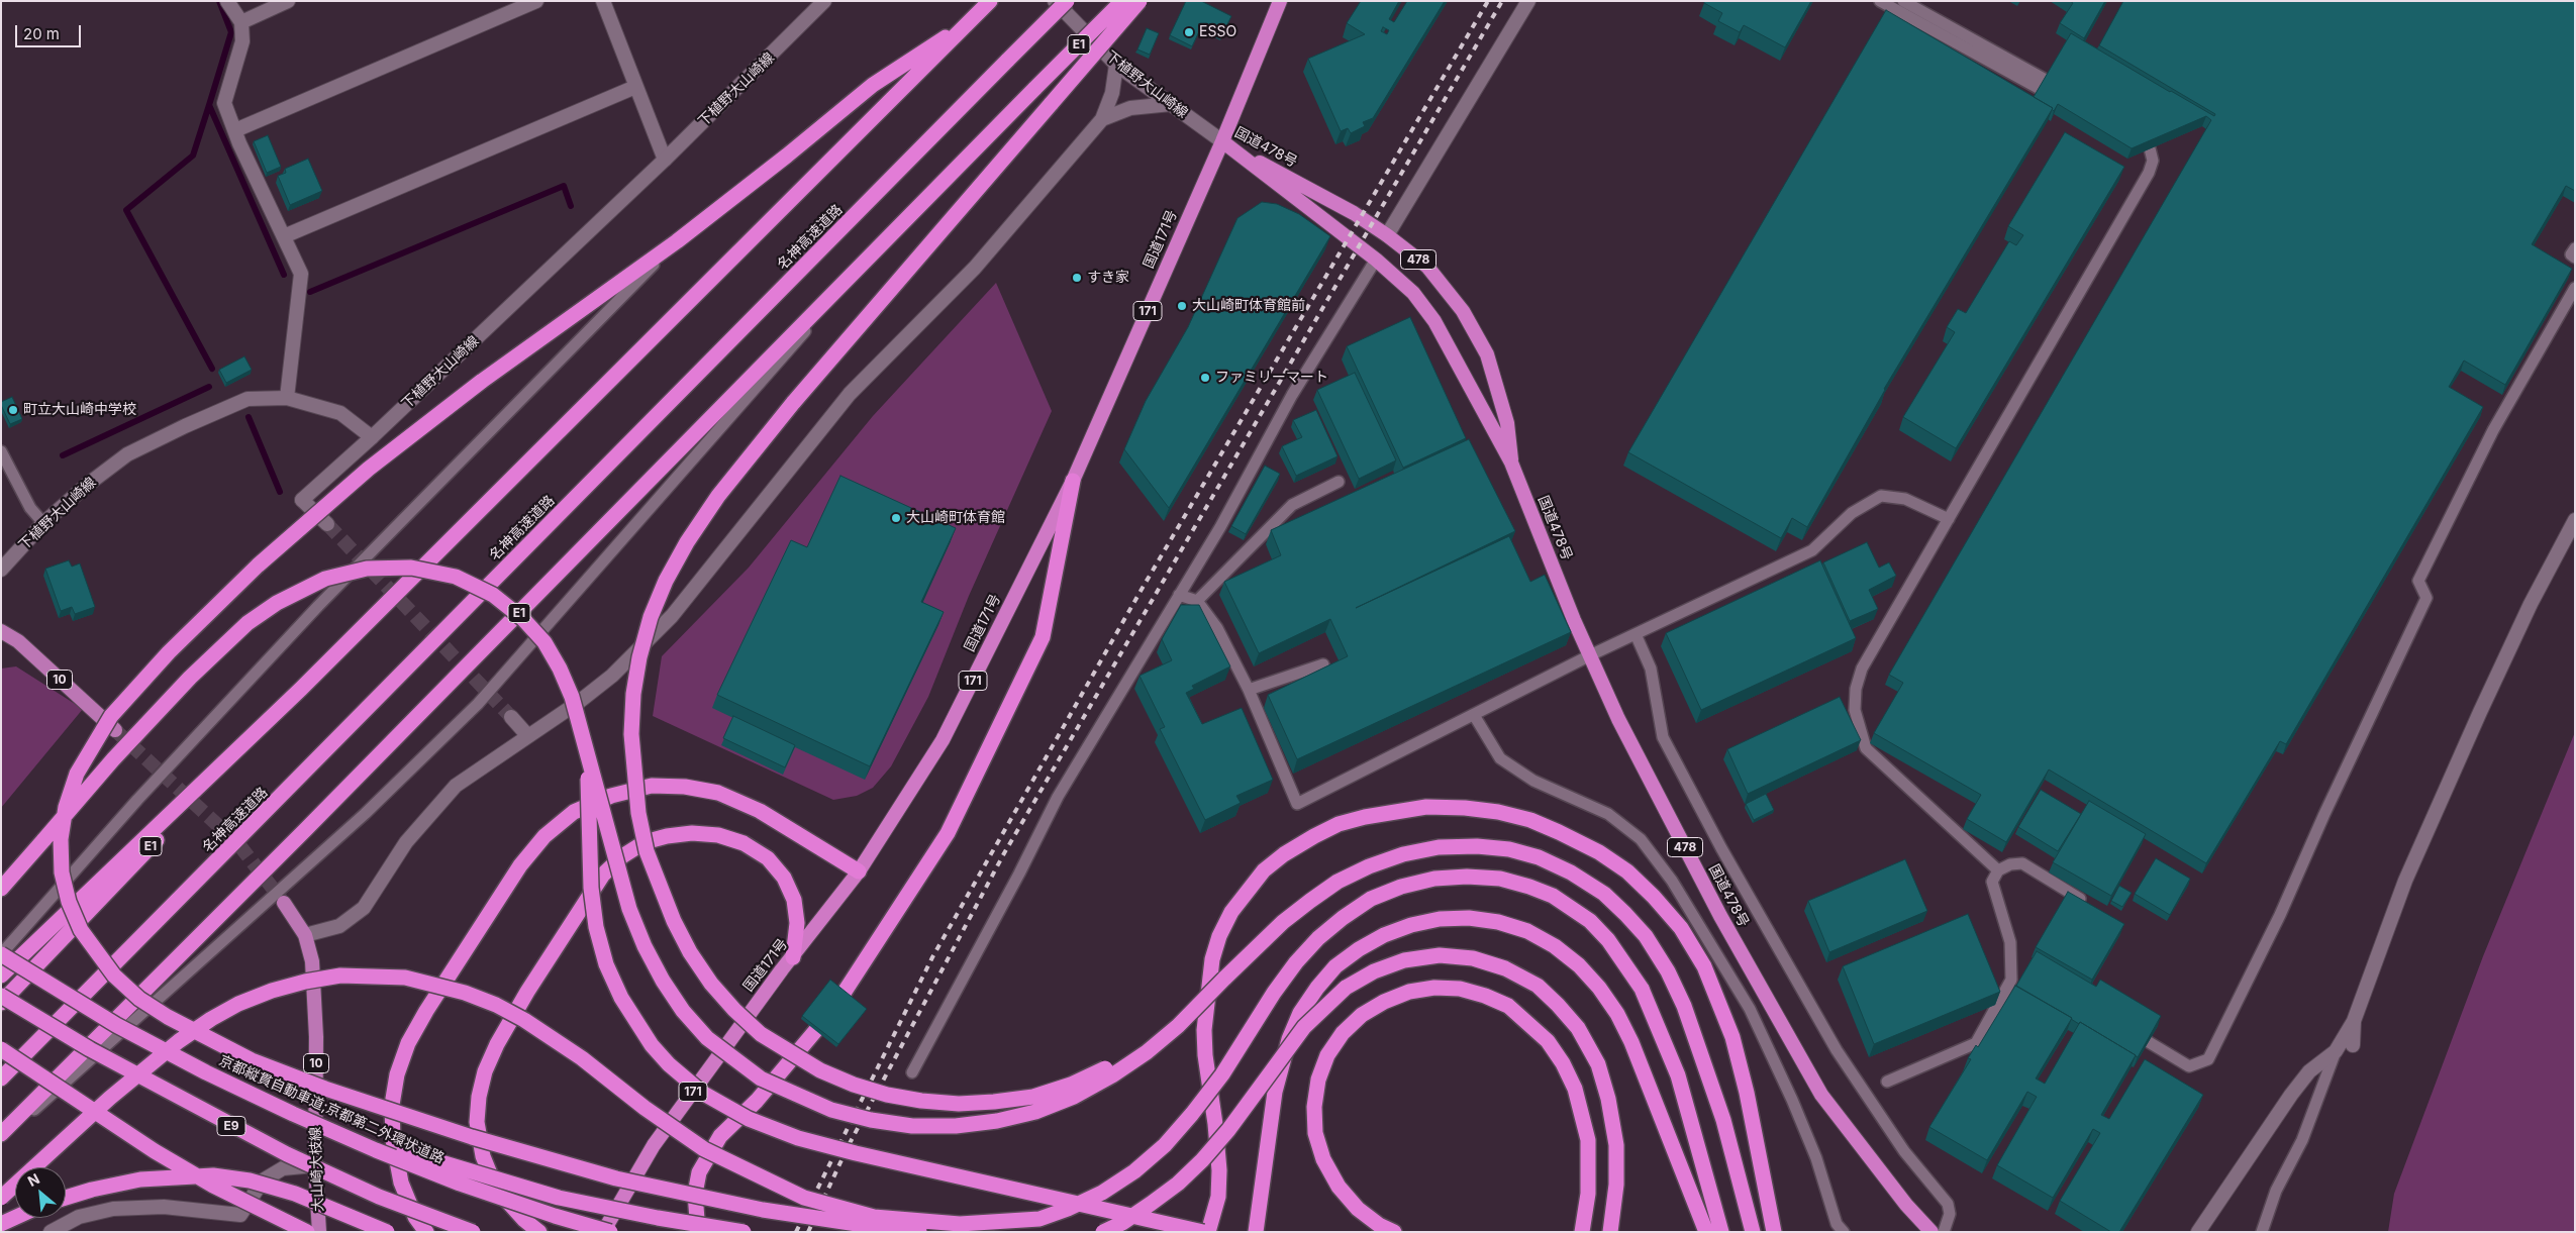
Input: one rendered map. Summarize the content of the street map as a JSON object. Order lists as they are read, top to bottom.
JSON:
{
  "streets": {
    "highway": [
      "E1",
      "国道478号",
      "名神高速道路",
      "国道171号",
      "478",
      "171",
      "京都縦貫自動車道;京都第二外環状道路",
      "E9"
    ],
    "main road": ["10", "大山崎大枝線"],
    "street": ["下植野大山崎線"]
  },
  "crossings": [
    ["下植野大山崎線", "国道478号"],
    ["下植野大山崎線", "国道171号"],
    ["国道478号", "国道171号"]
  ],
  "places": [
    "ESSO",
    "すき家",
    "大山崎町体育館前",
    "ファミリーマート",
    "町立大山崎中学校",
    "大山崎町体育館"
  ],
  "scale_bar": "20 m",
  "north": "top left"
}
